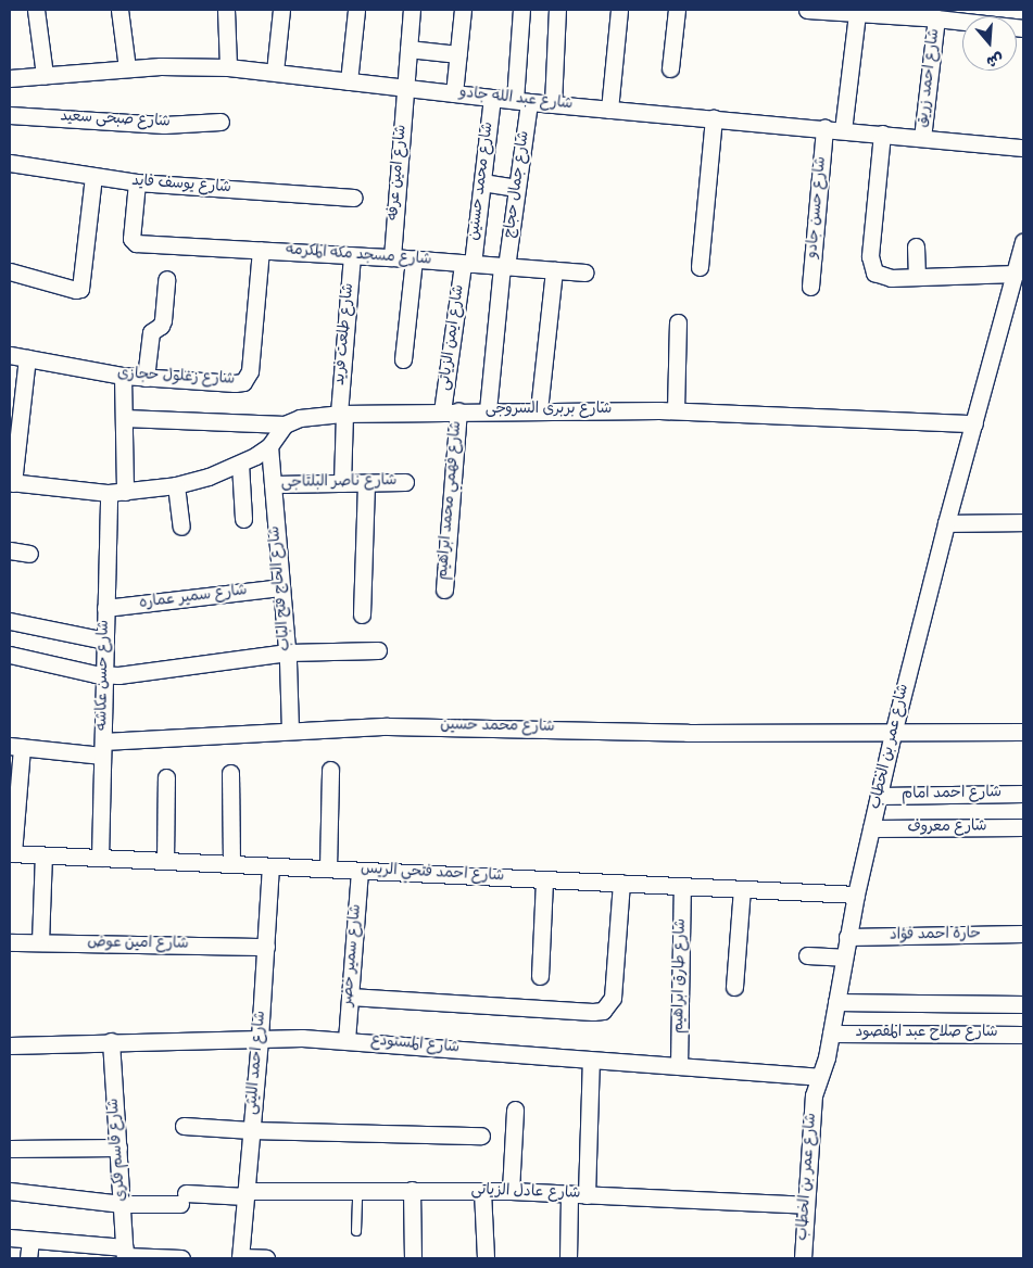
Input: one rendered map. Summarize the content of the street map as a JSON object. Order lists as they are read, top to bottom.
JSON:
{
  "streets": {
    "street": [
      "شارع احمد زريق",
      "شارع عبد الله جادو",
      "شارع صبحى سعيد",
      "شارع امين عرفه",
      "شارع محمد حسنين",
      "شارع جمال حجاج",
      "شارع يوسف فايد",
      "شارع حسن جادو",
      "شارع مسجد مكه المكرمه",
      "شارع طلعت فريد",
      "شارع ايمن الزياتى",
      "شارع زغلول حجازى",
      "شارع بربرى السروجى",
      "شارع ناصر البلتاجى",
      "شارع فهمي محمد ابراهيم",
      "شارع الحاج فتح الباب",
      "شارع سمير عماره",
      "شارع حسن عكاشه",
      "شارع محمد حسين",
      "شارع عمر بن الخطاب",
      "شارع احمد امام",
      "شارع معروف",
      "شارع احمد فتحي الريس",
      "حارة احمد فؤاد",
      "شارع امين عوض",
      "شارع سمير خضر",
      "شارع طارق ابراهيم",
      "شارع صلاح عبد المقصود",
      "شارع المستودع",
      "شارع احمد الليثى",
      "شارع قاسم فكري",
      "شارع عادل الزياتى"
    ]
  },
  "crossings": [
    ["شارع احمد زريق", "شارع عبد الله جادو"],
    ["شارع عبد الله جادو", "شارع امين عرفه"],
    ["شارع عبد الله جادو", "شارع محمد حسنين"],
    ["شارع عبد الله جادو", "شارع جمال حجاج"],
    ["شارع عبد الله جادو", "شارع حسن جادو"],
    ["شارع امين عرفه", "شارع مسجد مكه المكرمه"],
    ["شارع محمد حسنين", "شارع مسجد مكه المكرمه"],
    ["شارع محمد حسنين", "شارع ايمن الزياتى"],
    ["شارع جمال حجاج", "شارع مسجد مكه المكرمه"],
    ["شارع جمال حجاج", "شارع بربرى السروجى"],
    ["شارع يوسف فايد", "شارع مسجد مكه المكرمه"],
    ["شارع مسجد مكه المكرمه", "شارع طلعت فريد"],
    ["شارع مسجد مكه المكرمه", "شارع ايمن الزياتى"],
    ["شارع مسجد مكه المكرمه", "شارع زغلول حجازى"],
    ["شارع طلعت فريد", "شارع بربرى السروجى"],
    ["شارع طلعت فريد", "شارع ناصر البلتاجى"],
    ["شارع ايمن الزياتى", "شارع بربرى السروجى"],
    ["شارع ايمن الزياتى", "شارع فهمي محمد ابراهيم"],
    ["شارع زغلول حجازى", "شارع حسن عكاشه"],
    ["شارع بربرى السروجى", "شارع فهمي محمد ابراهيم"],
    ["شارع بربرى السروجى", "شارع حسن عكاشه"],
    ["شارع بربرى السروجى", "شارع عمر بن الخطاب"],
    ["شارع ناصر البلتاجى", "شارع الحاج فتح الباب"],
    ["شارع الحاج فتح الباب", "شارع سمير عماره"],
    ["شارع الحاج فتح الباب", "شارع محمد حسين"],
    ["شارع سمير عماره", "شارع حسن عكاشه"],
    ["شارع حسن عكاشه", "شارع محمد حسين"],
    ["شارع حسن عكاشه", "شارع احمد فتحي الريس"],
    ["شارع محمد حسين", "شارع عمر بن الخطاب"],
    ["شارع عمر بن الخطاب", "شارع احمد امام"],
    ["شارع عمر بن الخطاب", "شارع معروف"],
    ["شارع عمر بن الخطاب", "شارع احمد فتحي الريس"],
    ["شارع عمر بن الخطاب", "حارة احمد فؤاد"],
    ["شارع عمر بن الخطاب", "شارع صلاح عبد المقصود"],
    ["شارع عمر بن الخطاب", "شارع المستودع"],
    ["شارع عمر بن الخطاب", "شارع عادل الزياتى"],
    ["شارع احمد فتحي الريس", "شارع سمير خضر"],
    ["شارع احمد فتحي الريس", "شارع طارق ابراهيم"],
    ["شارع احمد فتحي الريس", "شارع احمد الليثى"],
    ["شارع امين عوض", "شارع احمد الليثى"],
    ["شارع سمير خضر", "شارع المستودع"],
    ["شارع طارق ابراهيم", "شارع المستودع"],
    ["شارع المستودع", "شارع احمد الليثى"],
    ["شارع المستودع", "شارع قاسم فكري"],
    ["شارع احمد الليثى", "شارع عادل الزياتى"],
    ["شارع قاسم فكري", "شارع عادل الزياتى"]
  ],
  "north": "bottom"
}
